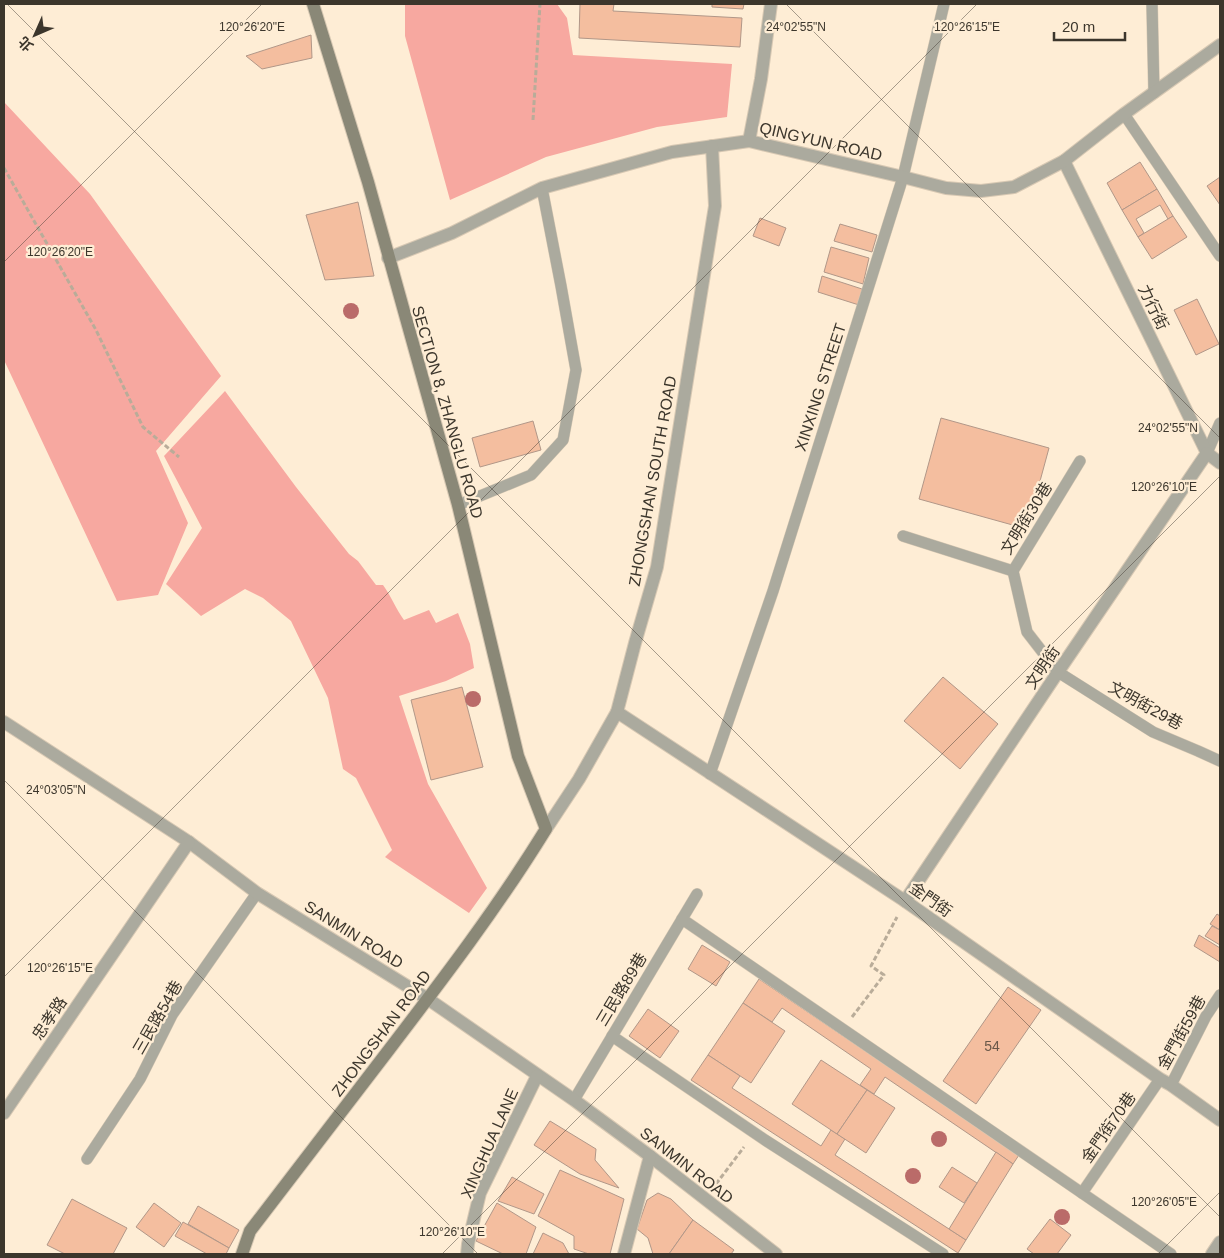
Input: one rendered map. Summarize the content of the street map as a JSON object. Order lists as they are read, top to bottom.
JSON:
{
  "streets": {
    "street": [
      "QINGYUN ROAD",
      "力行街",
      "SECTION 8, ZHANGLU ROAD",
      "ZHONGSHAN SOUTH ROAD",
      "文明街",
      "金門街",
      "SANMIN ROAD",
      "忠孝路",
      "ZHONGSHAN ROAD",
      "XINGHUA LANE"
    ],
    "lane": [
      "XINXING STREET",
      "文明街30巷",
      "文明街29巷",
      "三民路89巷",
      "三民路54巷",
      "金門街59巷",
      "金門街70巷"
    ]
  },
  "crossings": [
    ["QINGYUN ROAD", "力行街"],
    ["QINGYUN ROAD", "XINXING STREET"],
    ["QINGYUN ROAD", "SECTION 8, ZHANGLU ROAD"],
    ["QINGYUN ROAD", "ZHONGSHAN SOUTH ROAD"],
    ["力行街", "文明街"],
    ["XINXING STREET", "金門街"],
    ["SECTION 8, ZHANGLU ROAD", "ZHONGSHAN SOUTH ROAD"],
    ["SECTION 8, ZHANGLU ROAD", "ZHONGSHAN ROAD"],
    ["ZHONGSHAN SOUTH ROAD", "金門街"],
    ["ZHONGSHAN SOUTH ROAD", "ZHONGSHAN ROAD"],
    ["文明街30巷", "文明街"],
    ["文明街30巷", "文明街29巷"],
    ["文明街", "文明街29巷"],
    ["文明街", "金門街"],
    ["金門街", "金門街59巷"],
    ["金門街", "金門街70巷"],
    ["SANMIN ROAD", "三民路89巷"],
    ["SANMIN ROAD", "三民路54巷"],
    ["SANMIN ROAD", "忠孝路"],
    ["SANMIN ROAD", "ZHONGSHAN ROAD"],
    ["SANMIN ROAD", "XINGHUA LANE"],
    ["金門街59巷", "金門街70巷"]
  ],
  "house_numbers": ["54"],
  "scale_bar": "20 m",
  "north": "bottom left",
  "coordinates": [
    "120°26'20\"E",
    "24°02'55\"N",
    "120°26'15\"E",
    "120°26'10\"E",
    "24°03'05\"N",
    "120°26'05\"E"
  ]
}
